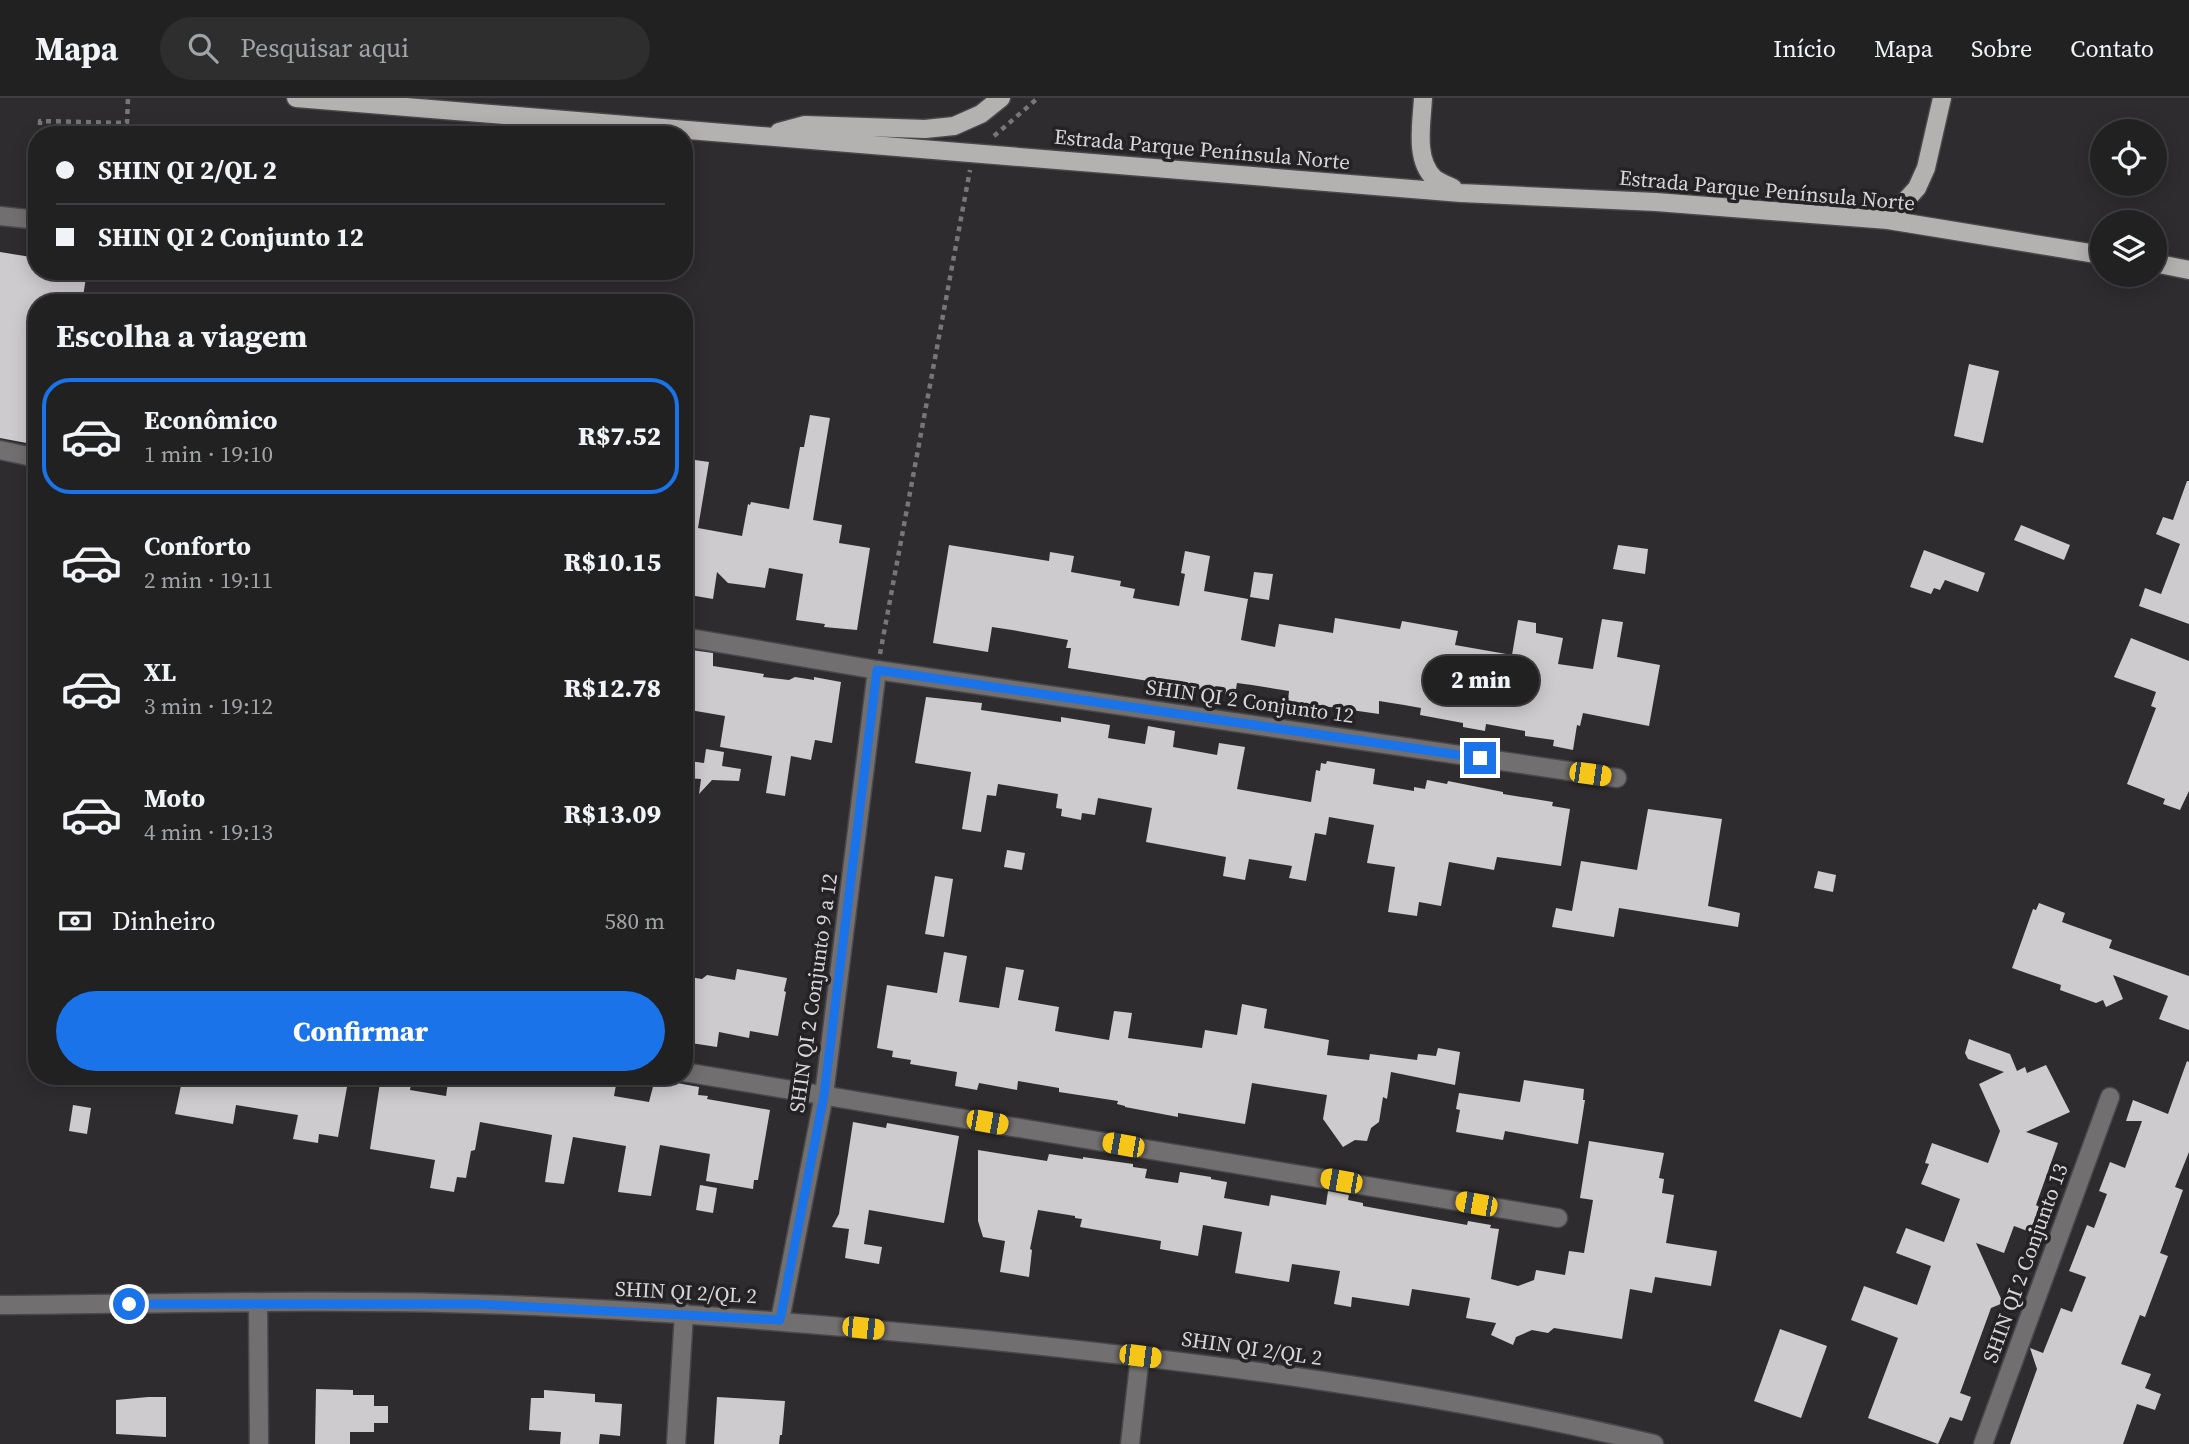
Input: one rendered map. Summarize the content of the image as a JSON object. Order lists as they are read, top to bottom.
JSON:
{
  "streets": {
    "main road": ["Estrada Parque Península Norte"],
    "street": [
      "SHIN QI 2 Conjunto 12",
      "SHIN QI 2 Conjunto 9 a 12",
      "SHIN QI 2 Conjunto 13",
      "SHIN QI 2/QL 2"
    ]
  },
  "crossings": [
    ["SHIN QI 2 Conjunto 12", "SHIN QI 2 Conjunto 9 a 12"],
    ["SHIN QI 2 Conjunto 9 a 12", "SHIN QI 2/QL 2"]
  ],
  "page": {
    "header": "Mapa",
    "search": "Pesquisar aqui",
    "nav": [
      "Início",
      "Mapa",
      "Sobre",
      "Contato"
    ],
    "banner": ["SHIN QI 2/QL 2", "SHIN QI 2 Conjunto 12"],
    "heading": "Escolha a viagem",
    "list": [
      {
        "name": "Econômico",
        "note": "1 min · 19:10",
        "value": "R$7.52"
      },
      {
        "name": "Conforto",
        "note": "2 min · 19:11",
        "value": "R$10.15"
      },
      {
        "name": "XL",
        "note": "3 min · 19:12",
        "value": "R$12.78"
      },
      {
        "name": "Moto",
        "note": "4 min · 19:13",
        "value": "R$13.09"
      }
    ],
    "bubble": "2 min",
    "pay": ["Dinheiro", "580 m"],
    "buttons": "Confirmar"
  }
}
